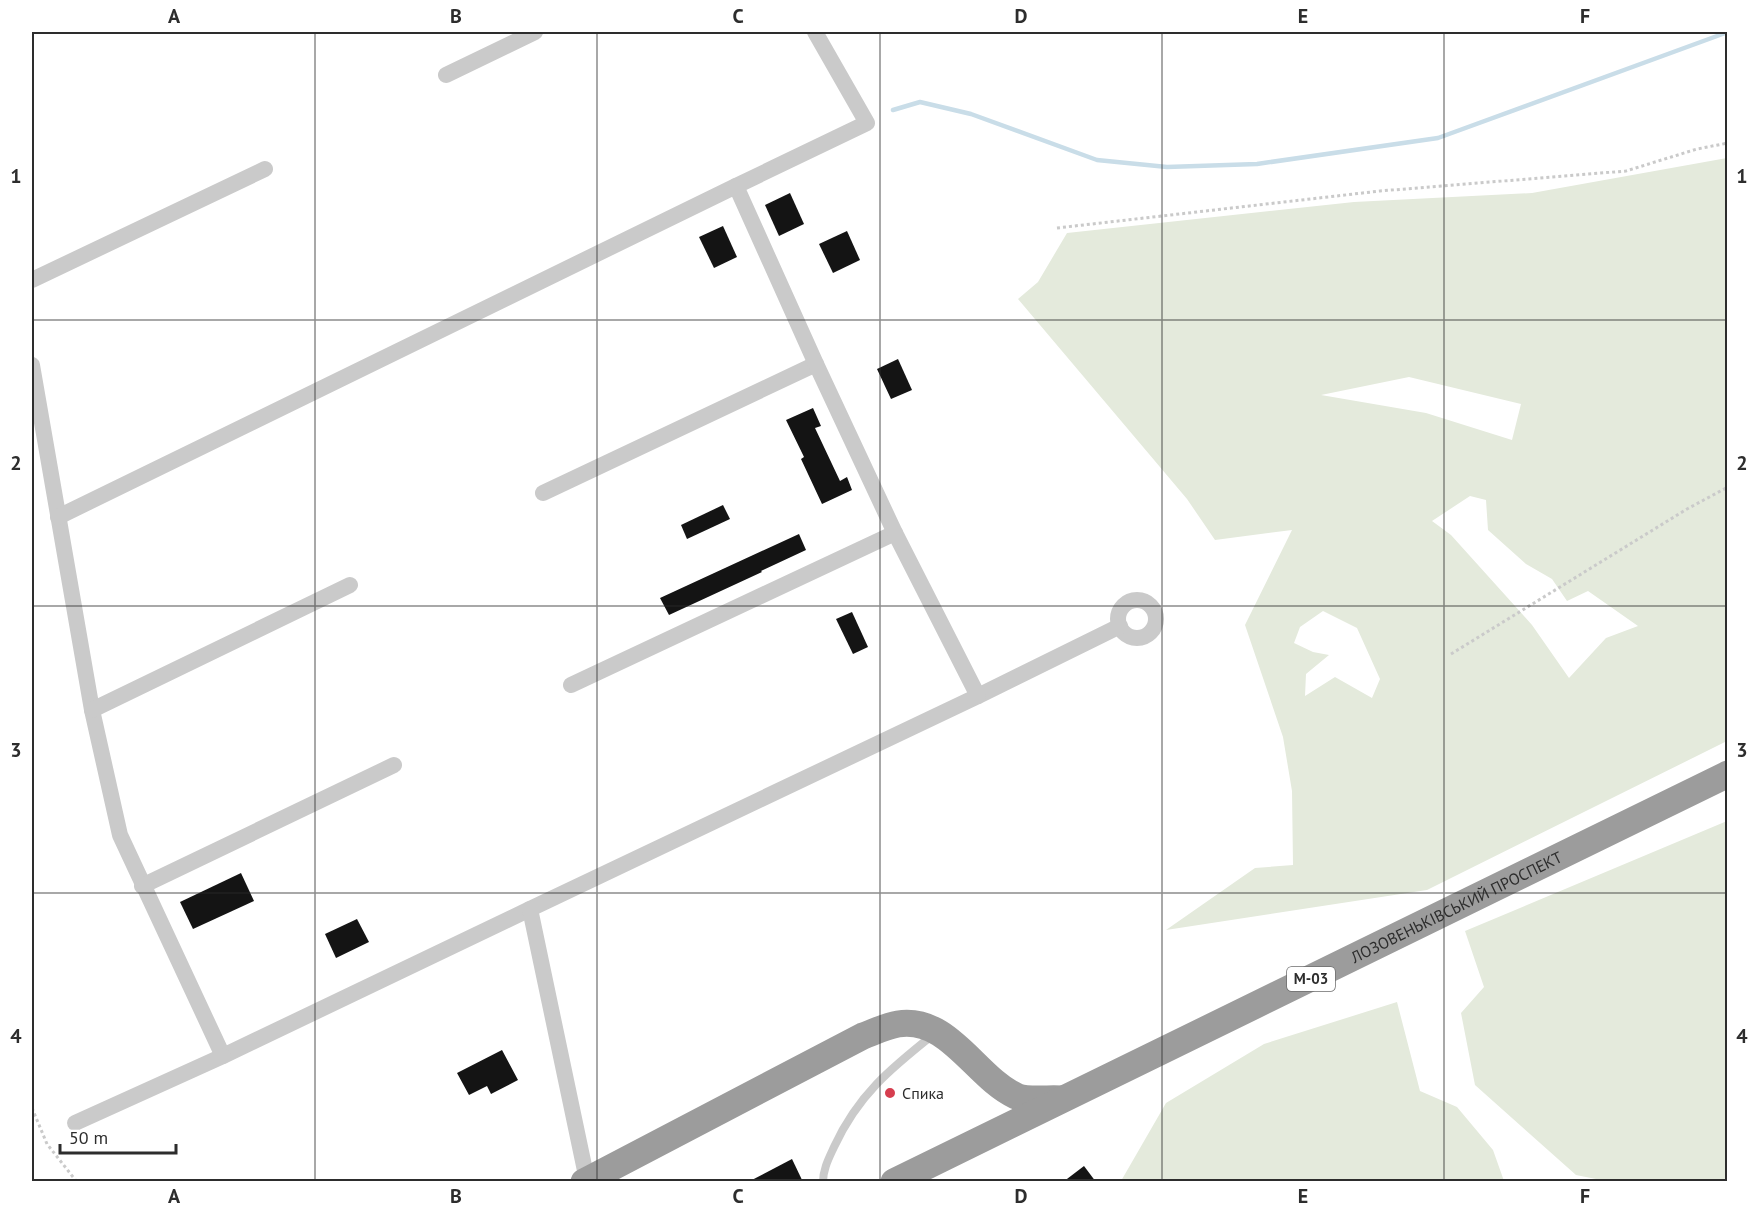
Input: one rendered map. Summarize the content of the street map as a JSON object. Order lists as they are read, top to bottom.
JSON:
{
  "streets": {
    "highway": ["ЛОЗОВЕНЬКІВСЬКИЙ ПРОСПЕКТ", "М-03"]
  },
  "places": ["Спика"],
  "scale_bar": "50 m",
  "grid": {
    "columns": [
      "A",
      "B",
      "C",
      "D",
      "E",
      "F"
    ],
    "rows": [
      "1",
      "2",
      "3",
      "4"
    ]
  }
}
